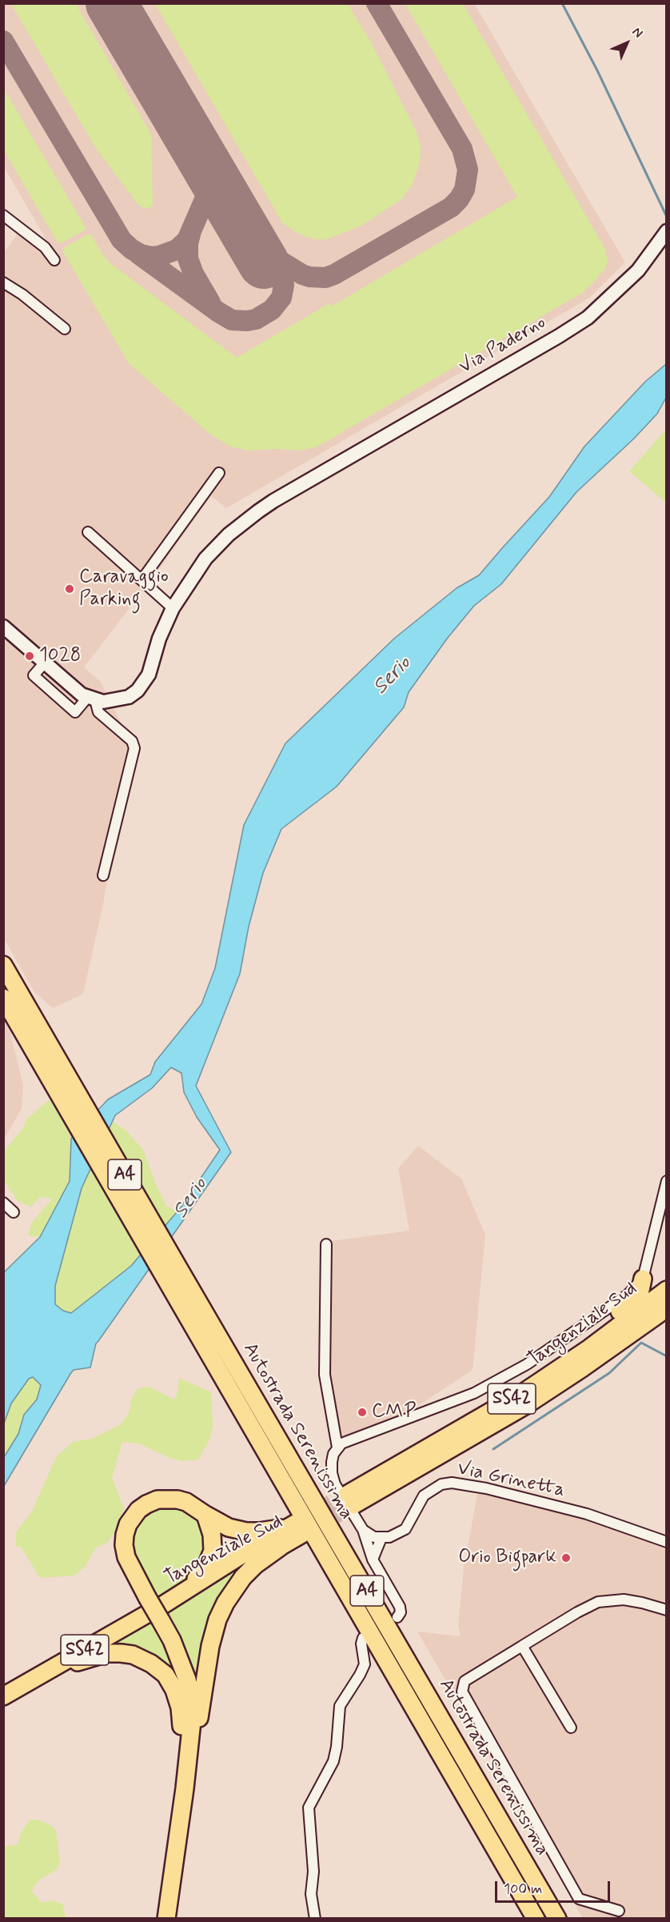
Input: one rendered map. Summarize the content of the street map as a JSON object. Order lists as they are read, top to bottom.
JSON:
{
  "streets": {
    "highway": [
      "A4",
      "Tangenziale Sud",
      "SS42",
      "Autostrada Serenissima"
    ],
    "street": ["Via Paderno", "Via Grinetta"]
  },
  "water": ["Serio"],
  "places": [
    "Caravaggio Parking",
    "1028",
    "CMP",
    "Orio Bigpark"
  ],
  "scale_bar": "100 m",
  "north": "top right"
}
